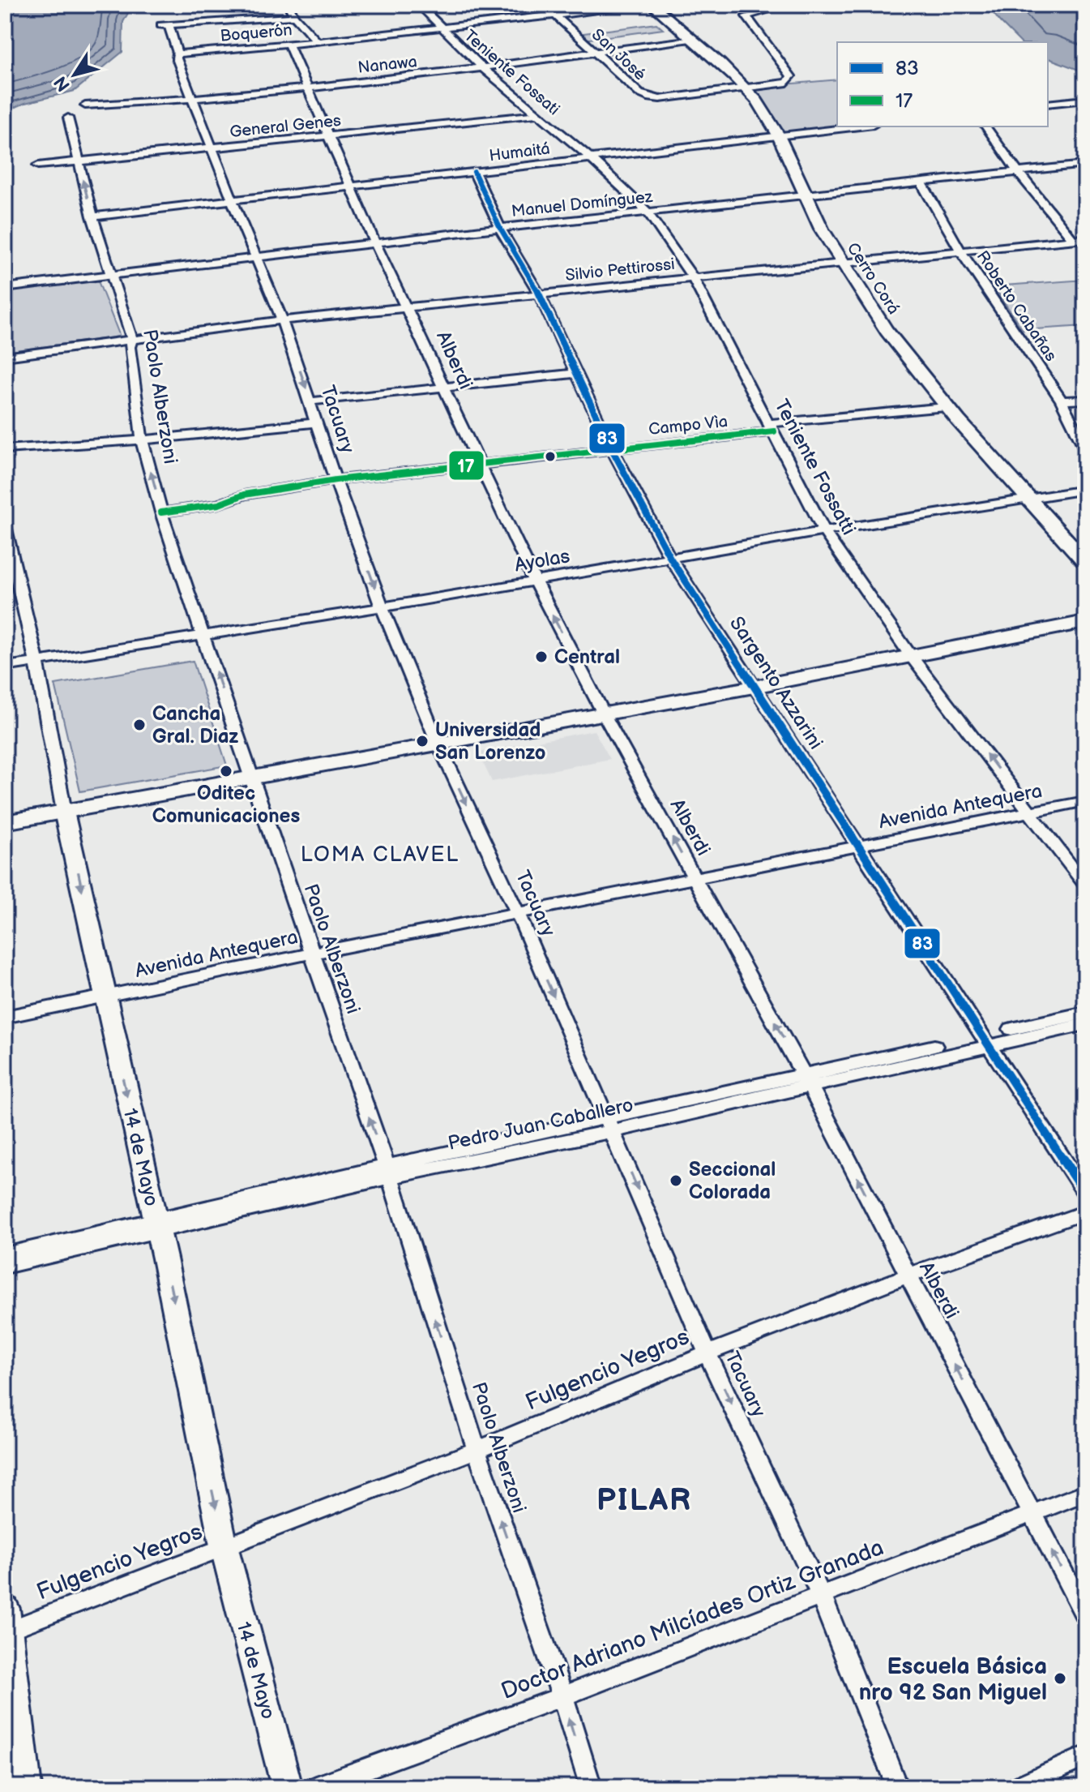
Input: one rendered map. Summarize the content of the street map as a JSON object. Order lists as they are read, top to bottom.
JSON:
{
  "streets": {
    "street": [
      "Boquerón",
      "San José",
      "Nanawa",
      "Teniente Fossati",
      "General Genes",
      "Humaitá",
      "Manuel Domínguez",
      "Silvio Pettirossi",
      "Cerro Corá",
      "Roberto Cabañas",
      "Alberdi",
      "Paolo Alberzoni",
      "Tacuary",
      "Campo Vìa",
      "Teniente Fossatti",
      "Ayolas",
      "Sargento Azzarini",
      "Avenida Antequera",
      "Pedro Juan Caballero",
      "14 de Mayo",
      "Fulgencio Yegros",
      "Doctor Adriano Milcíades Ortiz Granada"
    ]
  },
  "crossings": [
    ["Boquerón", "San José"],
    ["Boquerón", "Teniente Fossati"],
    ["Boquerón", "Alberdi"],
    ["Boquerón", "Tacuary"],
    ["San José", "Nanawa"],
    ["San José", "Cerro Corá"],
    ["Nanawa", "Teniente Fossati"],
    ["Nanawa", "Cerro Corá"],
    ["Nanawa", "Alberdi"],
    ["Nanawa", "Tacuary"],
    ["Teniente Fossati", "General Genes"],
    ["Teniente Fossati", "Humaitá"],
    ["Teniente Fossati", "Teniente Fossatti"],
    ["General Genes", "Alberdi"],
    ["General Genes", "Paolo Alberzoni"],
    ["General Genes", "Tacuary"],
    ["Humaitá", "Cerro Corá"],
    ["Humaitá", "Alberdi"],
    ["Humaitá", "Paolo Alberzoni"],
    ["Humaitá", "Tacuary"],
    ["Humaitá", "Teniente Fossatti"],
    ["Humaitá", "Sargento Azzarini"],
    ["Manuel Domínguez", "Cerro Corá"],
    ["Manuel Domínguez", "Roberto Cabañas"],
    ["Manuel Domínguez", "Alberdi"],
    ["Manuel Domínguez", "Paolo Alberzoni"],
    ["Manuel Domínguez", "Tacuary"],
    ["Manuel Domínguez", "Teniente Fossatti"],
    ["Manuel Domínguez", "Sargento Azzarini"],
    ["Silvio Pettirossi", "Cerro Corá"],
    ["Silvio Pettirossi", "Roberto Cabañas"],
    ["Silvio Pettirossi", "Alberdi"],
    ["Silvio Pettirossi", "Paolo Alberzoni"],
    ["Silvio Pettirossi", "Tacuary"],
    ["Silvio Pettirossi", "Teniente Fossatti"],
    ["Silvio Pettirossi", "Sargento Azzarini"],
    ["Cerro Corá", "Campo Vìa"],
    ["Cerro Corá", "Ayolas"],
    ["Alberdi", "Campo Vìa"],
    ["Alberdi", "Ayolas"],
    ["Alberdi", "Avenida Antequera"],
    ["Alberdi", "Pedro Juan Caballero"],
    ["Alberdi", "Fulgencio Yegros"],
    ["Alberdi", "Doctor Adriano Milcíades Ortiz Granada"],
    ["Paolo Alberzoni", "Campo Vìa"],
    ["Paolo Alberzoni", "Ayolas"],
    ["Paolo Alberzoni", "Avenida Antequera"],
    ["Paolo Alberzoni", "Pedro Juan Caballero"],
    ["Paolo Alberzoni", "Fulgencio Yegros"],
    ["Paolo Alberzoni", "Doctor Adriano Milcíades Ortiz Granada"],
    ["Tacuary", "Campo Vìa"],
    ["Tacuary", "Ayolas"],
    ["Tacuary", "Avenida Antequera"],
    ["Tacuary", "Pedro Juan Caballero"],
    ["Tacuary", "Fulgencio Yegros"],
    ["Tacuary", "Doctor Adriano Milcíades Ortiz Granada"],
    ["Campo Vìa", "Teniente Fossatti"],
    ["Campo Vìa", "Sargento Azzarini"],
    ["Teniente Fossatti", "Ayolas"],
    ["Teniente Fossatti", "Avenida Antequera"],
    ["Ayolas", "Sargento Azzarini"],
    ["Ayolas", "14 de Mayo"],
    ["Sargento Azzarini", "Avenida Antequera"],
    ["Sargento Azzarini", "Pedro Juan Caballero"],
    ["Avenida Antequera", "14 de Mayo"],
    ["Pedro Juan Caballero", "14 de Mayo"],
    ["14 de Mayo", "Fulgencio Yegros"]
  ],
  "one_way": [
    "Alberdi",
    "Paolo Alberzoni",
    "Tacuary",
    "14 de Mayo"
  ],
  "districts": ["LOMA CLAVEL", "PILAR"],
  "places": [
    "Central",
    "Cancha Gral. Diaz",
    "Universidad San Lorenzo",
    "Oditec Comunicaciones",
    "Seccional Colorada",
    "Escuela Básica nro 92 San Miguel"
  ],
  "lines": ["transit line 83", "transit line 17"],
  "legend": ["83", "17"],
  "north": "bottom left"
}
